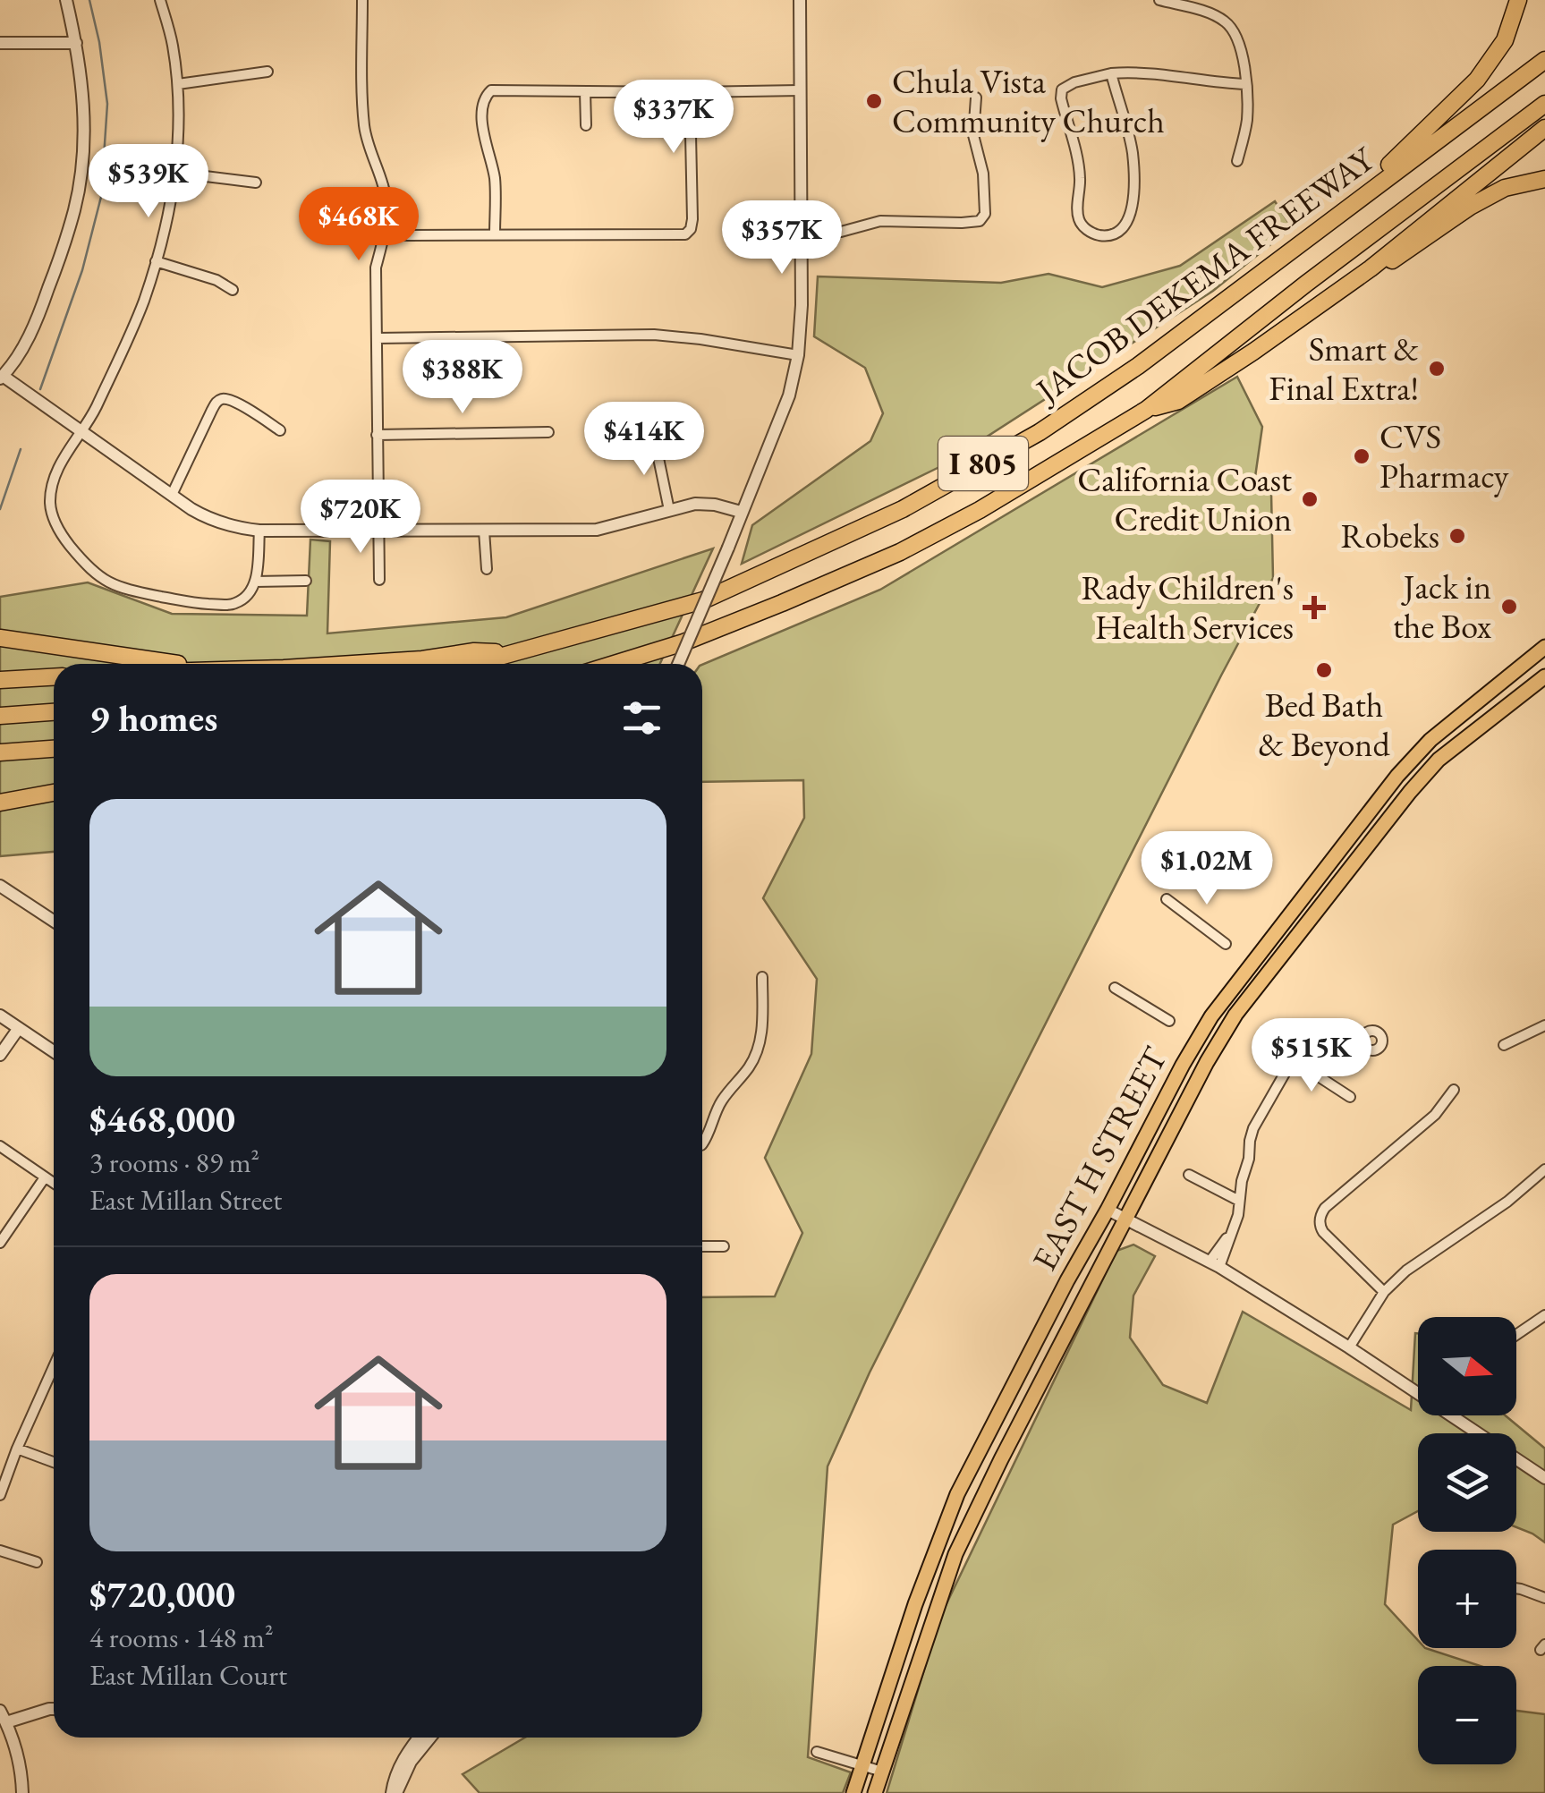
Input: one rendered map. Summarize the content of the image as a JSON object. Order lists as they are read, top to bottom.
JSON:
{
  "streets": {
    "highway": ["JACOB DEKEMA FREEWAY", "I 805"],
    "main road": ["EAST H STREET"]
  },
  "places": {
    "other": [
      "Chula Vista Community Church",
      "Smart & Final Extra!",
      "CVS Pharmacy",
      "California Coast Credit Union",
      "Robeks",
      "Jack in the Box",
      "Bed Bath & Beyond"
    ],
    "health": ["Rady Children's Health Services"]
  },
  "north": "right",
  "page": {
    "price": [
      "$337K",
      "$539K",
      "$468K",
      "$357K",
      "$388K",
      "$414K",
      "$720K",
      "$1.02M",
      "$515K"
    ],
    "heading": "9 homes",
    "list": [
      {
        "name": "$468,000",
        "note": "3 rooms · 89 m² · East Millan Street"
      },
      {
        "name": "$720,000",
        "note": "4 rooms · 148 m² · East Millan Court"
      }
    ],
    "map_buttons": ["+", "−"]
  }
}
